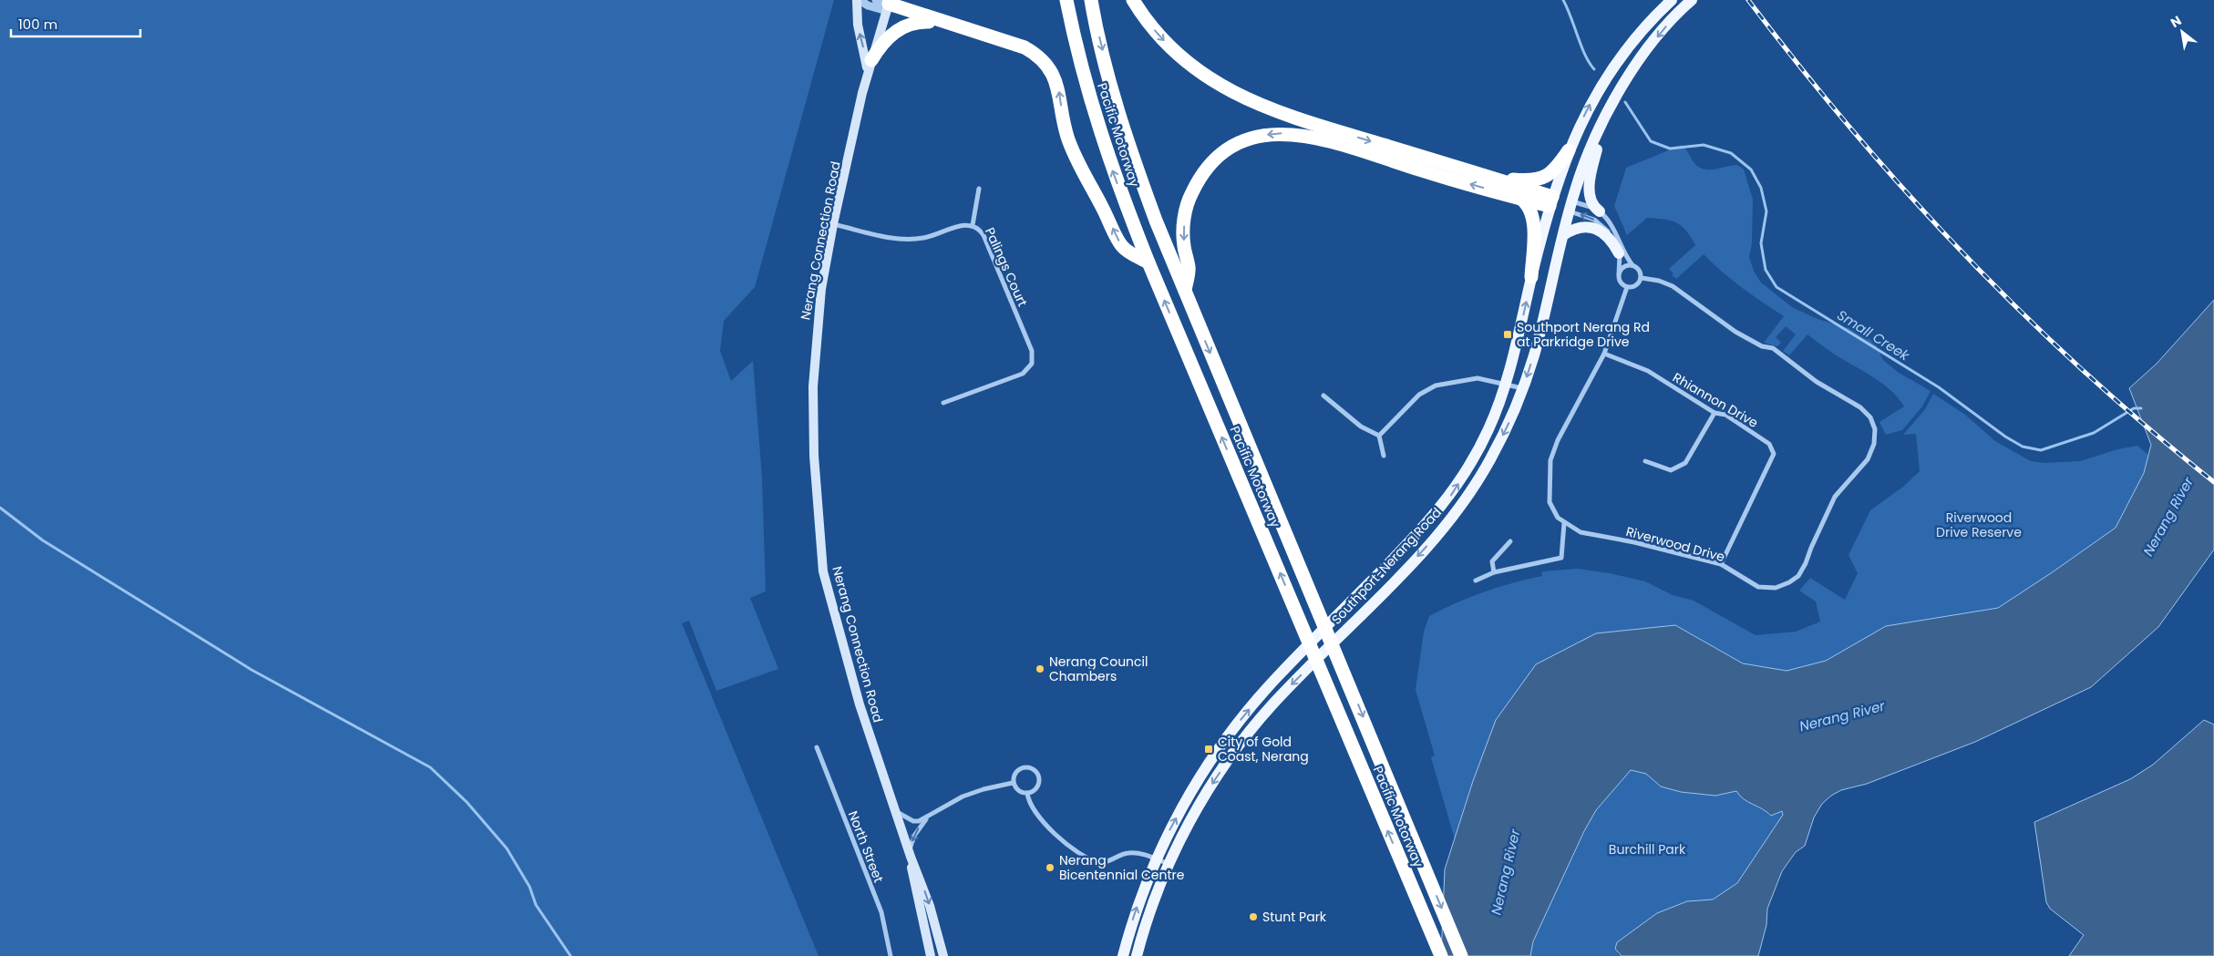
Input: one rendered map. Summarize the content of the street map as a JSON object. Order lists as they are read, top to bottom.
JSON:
{
  "streets": {
    "highway": ["Pacific Motorway"],
    "main road": ["Nerang Connection Road", "Southport-Nerang Road"],
    "street": [
      "Palings Court",
      "Rhiannon Drive",
      "Riverwood Drive",
      "North Street"
    ]
  },
  "crossings": [
    ["Nerang Connection Road", "Palings Court"],
    ["Rhiannon Drive", "Riverwood Drive"]
  ],
  "water": ["Small Creek", "Nerang River"],
  "parks": ["Riverwood Drive Reserve", "Burchill Park"],
  "places": {
    "transit": ["Southport Nerang Rd at Parkridge Drive", "City of Gold Coast, Nerang"],
    "other": ["Nerang Council Chambers", "Nerang Bicentennial Centre", "Stunt Park"]
  },
  "scale_bar": "100 m",
  "north": "top left"
}
